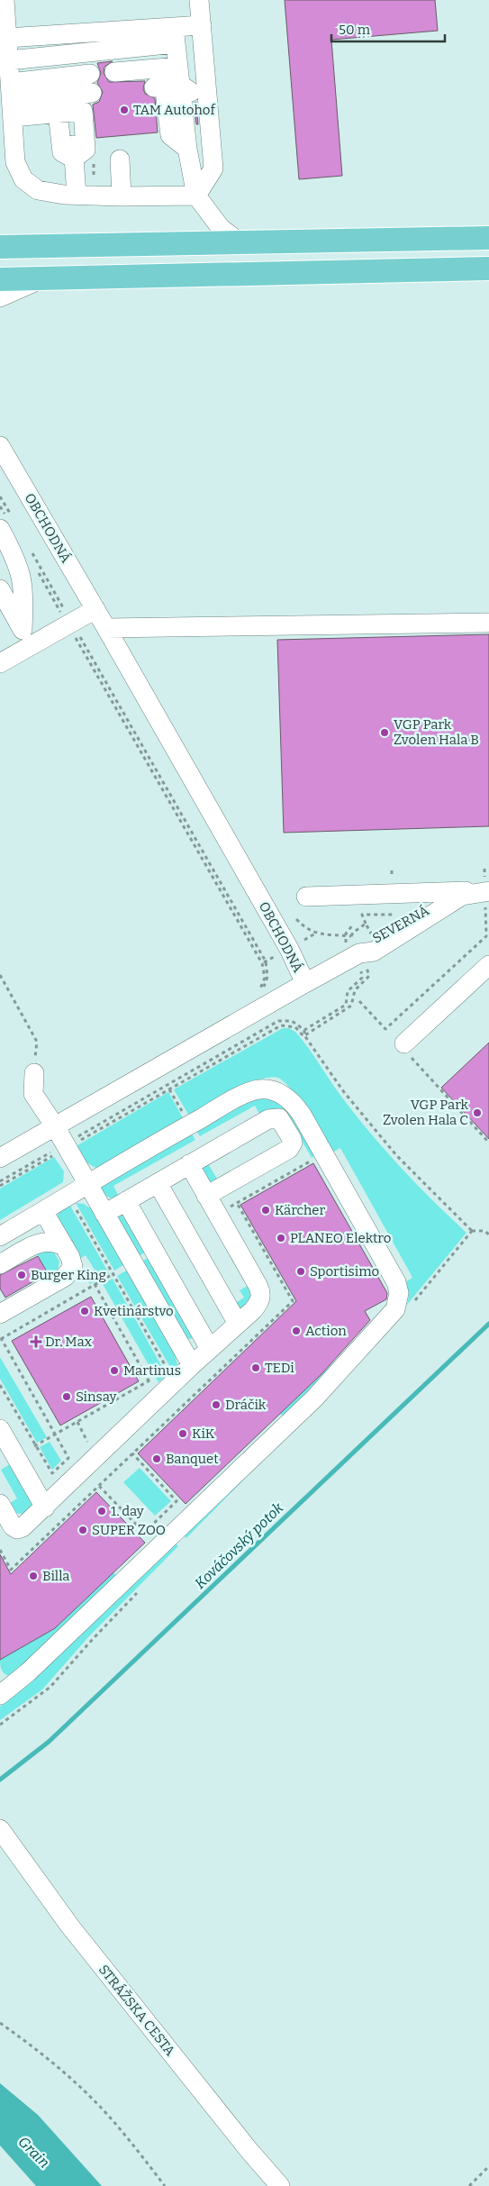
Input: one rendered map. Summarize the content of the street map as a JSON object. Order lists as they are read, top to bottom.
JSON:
{
  "streets": {
    "street": ["OBCHODNÁ", "SEVERNÁ", "STRÁŽSKA CESTA"]
  },
  "crossings": [
    ["OBCHODNÁ", "SEVERNÁ"]
  ],
  "water": ["Kováčovský potok", "Grain"],
  "places": {
    "other": [
      "TAM Autohof",
      "VGP Park Zvolen Hala B",
      "VGP Park Zvolen Hala C",
      "Kärcher",
      "PLANEO Elektro",
      "Sportisimo",
      "Burger King",
      "Kvetinárstvo",
      "Action",
      "TEDi",
      "Martinus",
      "Sinsay",
      "Dráčik",
      "KiK",
      "Banquet",
      "1. day",
      "SUPER ZOO",
      "Billa"
    ],
    "health": ["Dr. Max"]
  },
  "scale_bar": "50 m"
}
